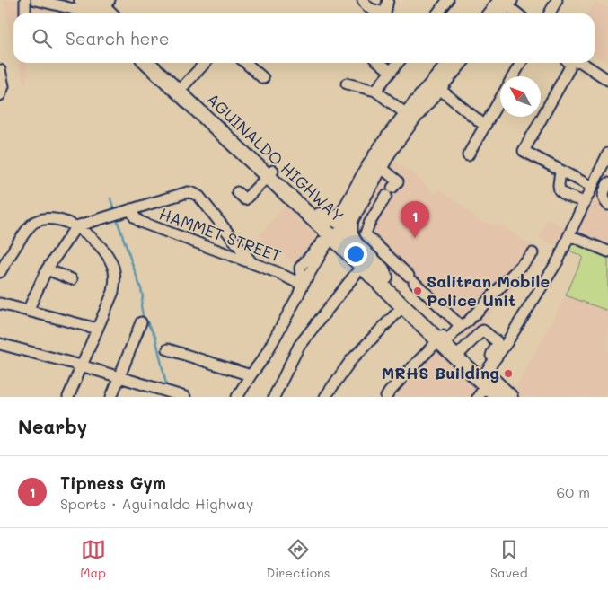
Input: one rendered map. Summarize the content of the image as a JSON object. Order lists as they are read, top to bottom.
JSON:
{
  "streets": {
    "highway": ["AGUINALDO HIGHWAY"],
    "street": ["HAMMET STREET"]
  },
  "places": ["Salitran Mobile Police Unit", "MRHS Building"],
  "north": "top left",
  "page": {
    "search": "Search here",
    "pins": "1",
    "heading": "Nearby",
    "list": [
      {
        "mark": "1",
        "name": "Tipness Gym",
        "note": "Sports · Aguinaldo Highway",
        "value": "60 m"
      }
    ],
    "nav": ["Map", "Directions", "Saved"]
  }
}
